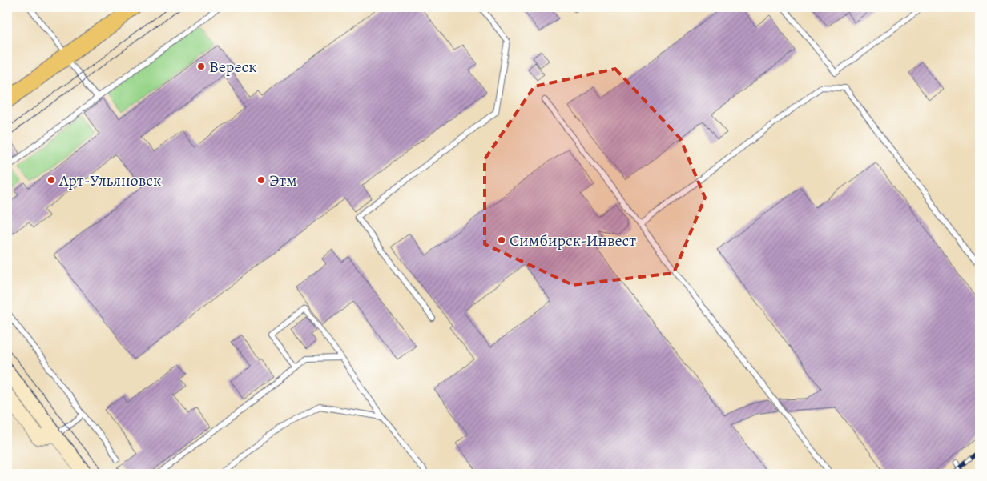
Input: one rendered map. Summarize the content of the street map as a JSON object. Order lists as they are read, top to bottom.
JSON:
{
  "places": [
    "Вереск",
    "Арт-Ульяновск",
    "Этм",
    "Симбирск-Инвест"
  ]
}
